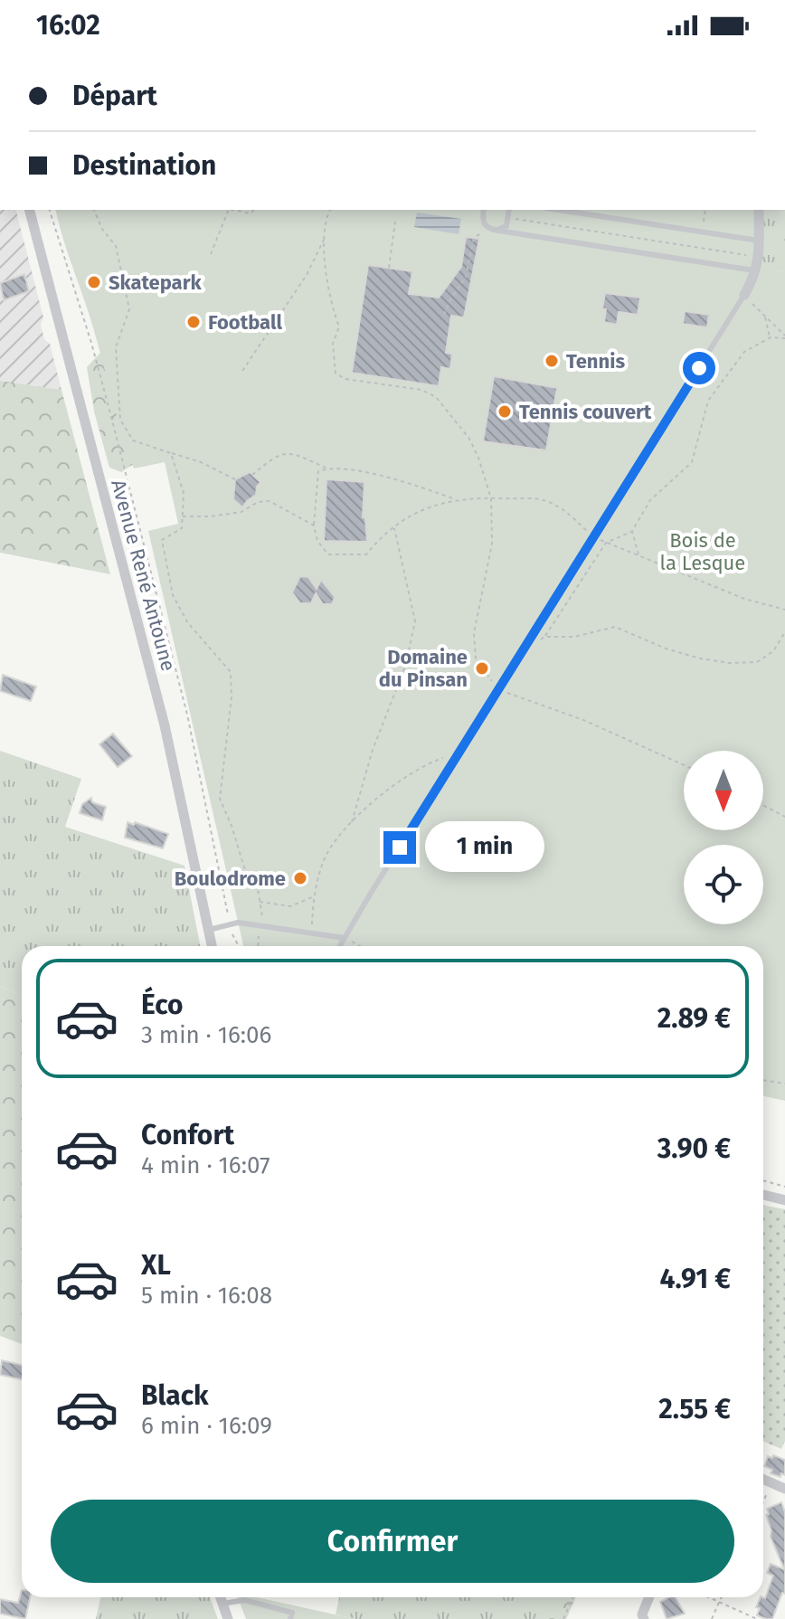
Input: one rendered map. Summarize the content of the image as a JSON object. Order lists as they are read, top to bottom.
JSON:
{
  "streets": {
    "street": ["Avenue René Antoune"]
  },
  "parks": ["Bois de la Lesque"],
  "places": [
    "Skatepark",
    "Football",
    "Tennis",
    "Tennis couvert",
    "Domaine du Pinsan",
    "Boulodrome"
  ],
  "north": "bottom",
  "page": {
    "status": "16:02",
    "banner": ["Départ", "Destination"],
    "bubble": "1 min",
    "list": [
      {
        "name": "Éco",
        "note": "3 min · 16:06",
        "value": "2.89 €"
      },
      {
        "name": "Confort",
        "note": "4 min · 16:07",
        "value": "3.90 €"
      },
      {
        "name": "XL",
        "note": "5 min · 16:08",
        "value": "4.91 €"
      },
      {
        "name": "Black",
        "note": "6 min · 16:09",
        "value": "2.55 €"
      }
    ],
    "buttons": "Confirmer"
  }
}
